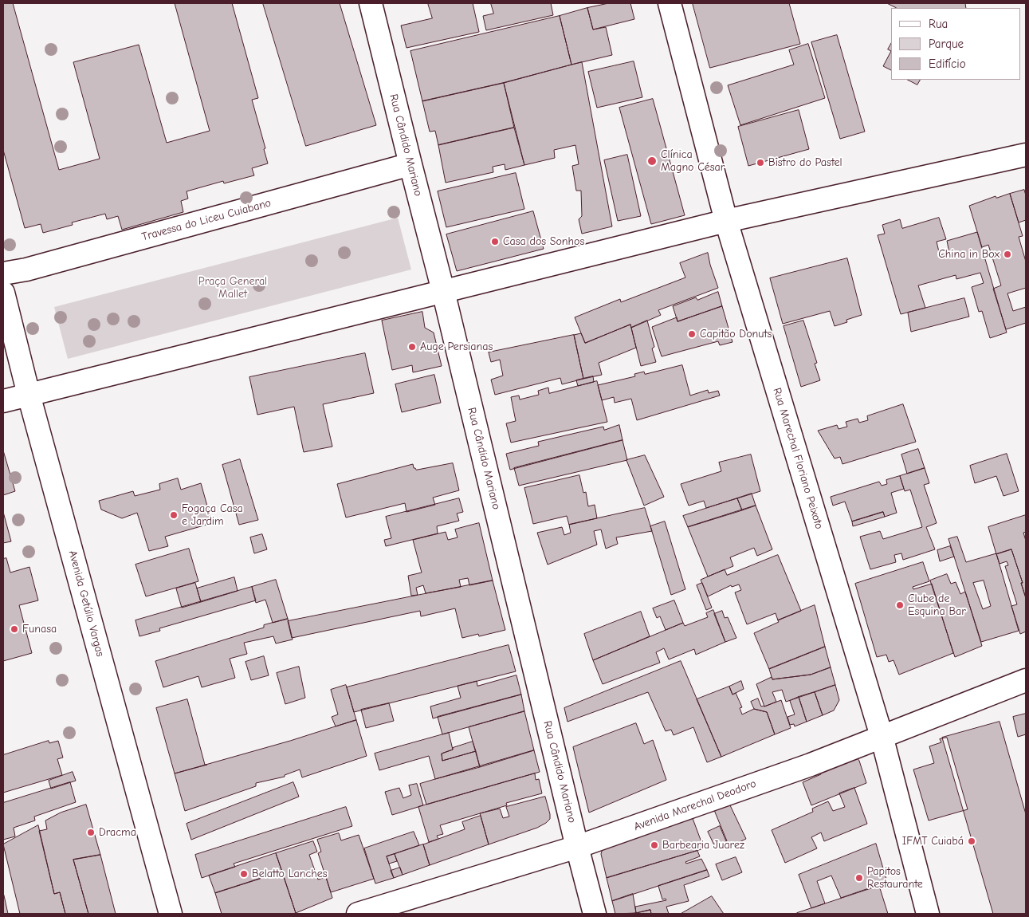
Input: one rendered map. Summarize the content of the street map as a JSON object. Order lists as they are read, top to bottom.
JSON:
{
  "streets": {
    "main road": [
      "Rua Cândido Mariano",
      "Travessa do Liceu Cuiabano",
      "Rua Marechal Floriano Peixoto",
      "Avenida Getúlio Vargas",
      "Avenida Marechal Deodoro"
    ]
  },
  "crossings": [
    ["Rua Cândido Mariano", "Travessa do Liceu Cuiabano"],
    ["Rua Cândido Mariano", "Avenida Marechal Deodoro"],
    ["Rua Marechal Floriano Peixoto", "Avenida Marechal Deodoro"]
  ],
  "parks": ["Praça General Mallet"],
  "places": [
    "Clínica Magno César",
    "Bistro do Pastel",
    "Casa dos Sonhos",
    "China in Box",
    "Capitão Donuts",
    "Auge Persianas",
    "Fogaça Casa e Jardim",
    "Clube de Esquina Bar",
    "Funasa",
    "Dracma",
    "IFMT Cuiabá",
    "Barbearia Juarez",
    "Belatto Lanches",
    "Papitos Restaurante"
  ],
  "legend": ["Rua", "Parque", "Edifício"]
}
